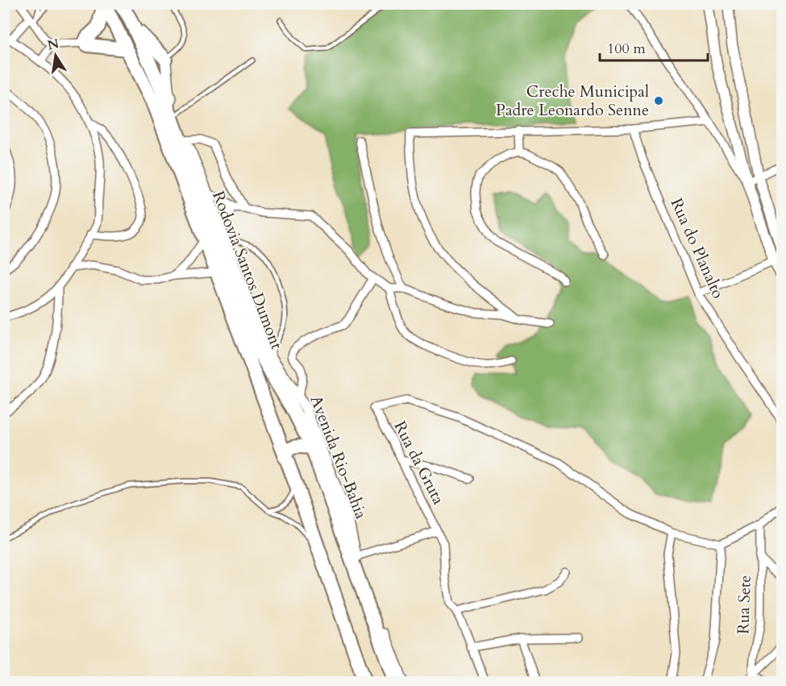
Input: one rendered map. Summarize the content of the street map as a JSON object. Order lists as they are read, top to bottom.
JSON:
{
  "streets": {
    "highway": ["Rodovia Santos Dumont"],
    "street": [
      "Rua do Planalto",
      "Avenida Rio-Bahia",
      "Rua da Gruta",
      "Rua Sete"
    ]
  },
  "crossings": [
    ["Rodovia Santos Dumont", "Avenida Rio-Bahia"]
  ],
  "places": ["Creche Municipal Padre Leonardo Senne"],
  "scale_bar": "100 m",
  "north": "top"
}
